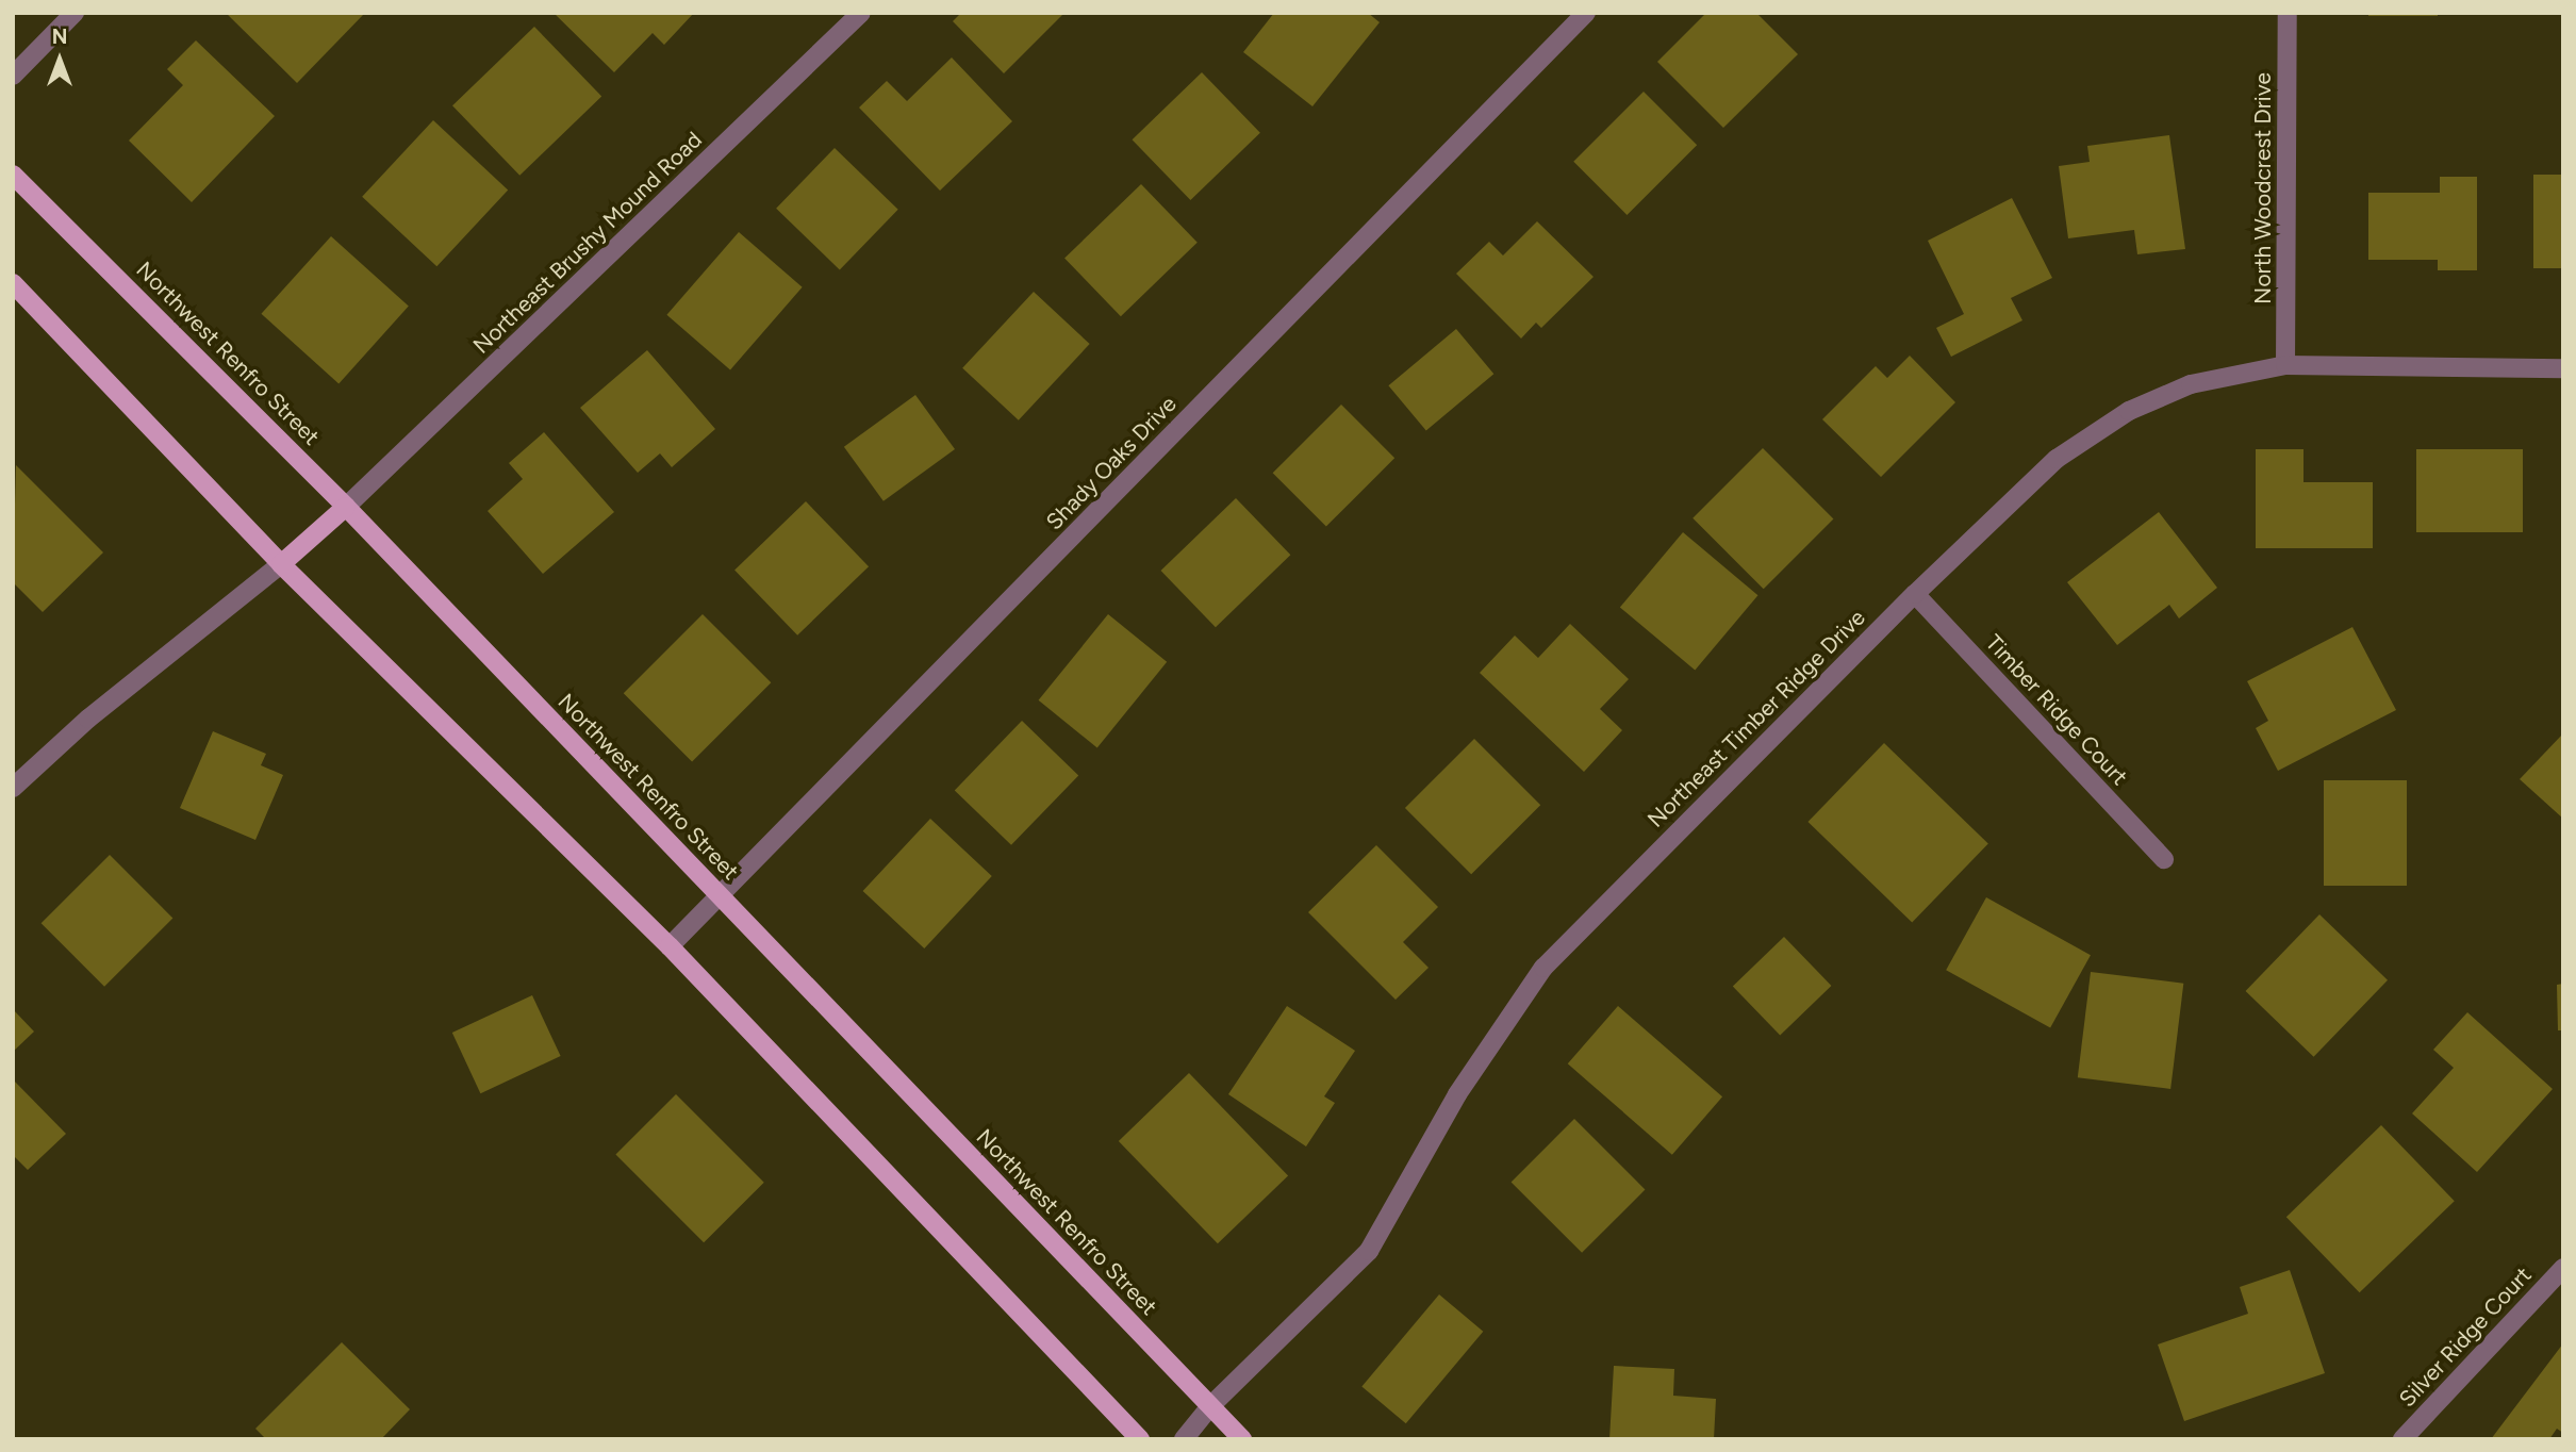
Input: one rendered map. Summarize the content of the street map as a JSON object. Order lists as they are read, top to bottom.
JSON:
{
  "streets": {
    "main road": ["Northwest Renfro Street"],
    "street": [
      "North Woodcrest Drive",
      "Northeast Brushy Mound Road",
      "Shady Oaks Drive",
      "Timber Ridge Court",
      "Northeast Timber Ridge Drive",
      "Silver Ridge Court"
    ]
  },
  "crossings": [
    ["North Woodcrest Drive", "Northeast Timber Ridge Drive"],
    ["Northeast Brushy Mound Road", "Northwest Renfro Street"],
    ["Northwest Renfro Street", "Shady Oaks Drive"],
    ["Northwest Renfro Street", "Northeast Timber Ridge Drive"],
    ["Timber Ridge Court", "Northeast Timber Ridge Drive"]
  ],
  "north": "top"
}
